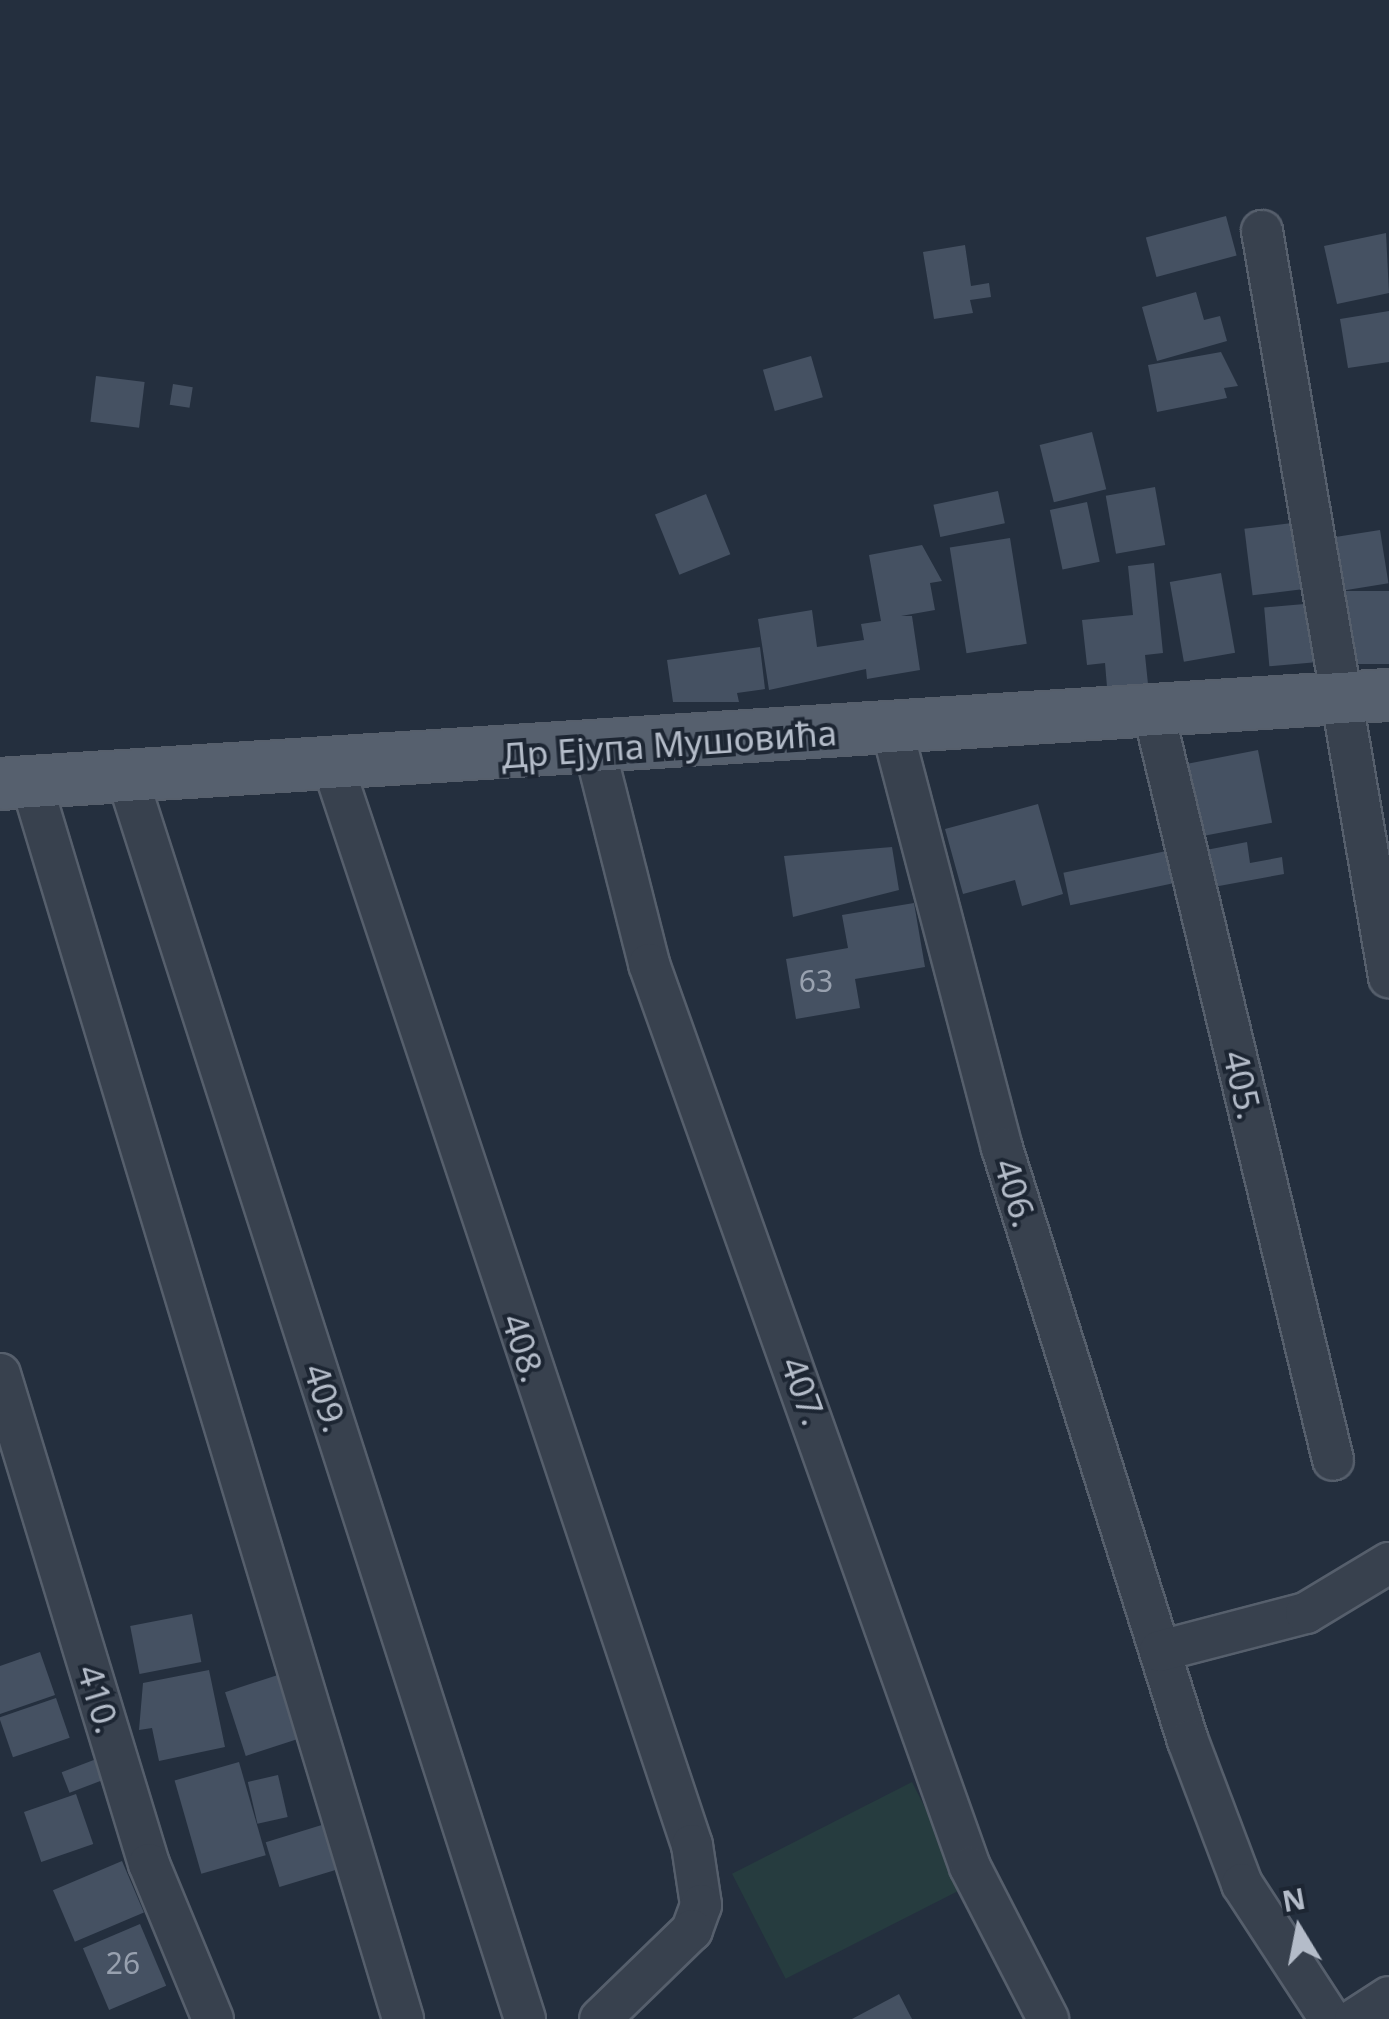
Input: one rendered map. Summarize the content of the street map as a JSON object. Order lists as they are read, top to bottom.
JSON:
{
  "streets": {
    "main road": ["Др Ејупа Мушовића"],
    "street": [
      "405.",
      "406.",
      "408.",
      "407.",
      "409.",
      "410."
    ]
  },
  "crossings": [
    ["Др Ејупа Мушовића", "405."],
    ["Др Ејупа Мушовића", "406."],
    ["Др Ејупа Мушовића", "408."],
    ["Др Ејупа Мушовића", "407."],
    ["Др Ејупа Мушовића", "409."]
  ],
  "house_numbers": ["63", "26"],
  "north": "top"
}
